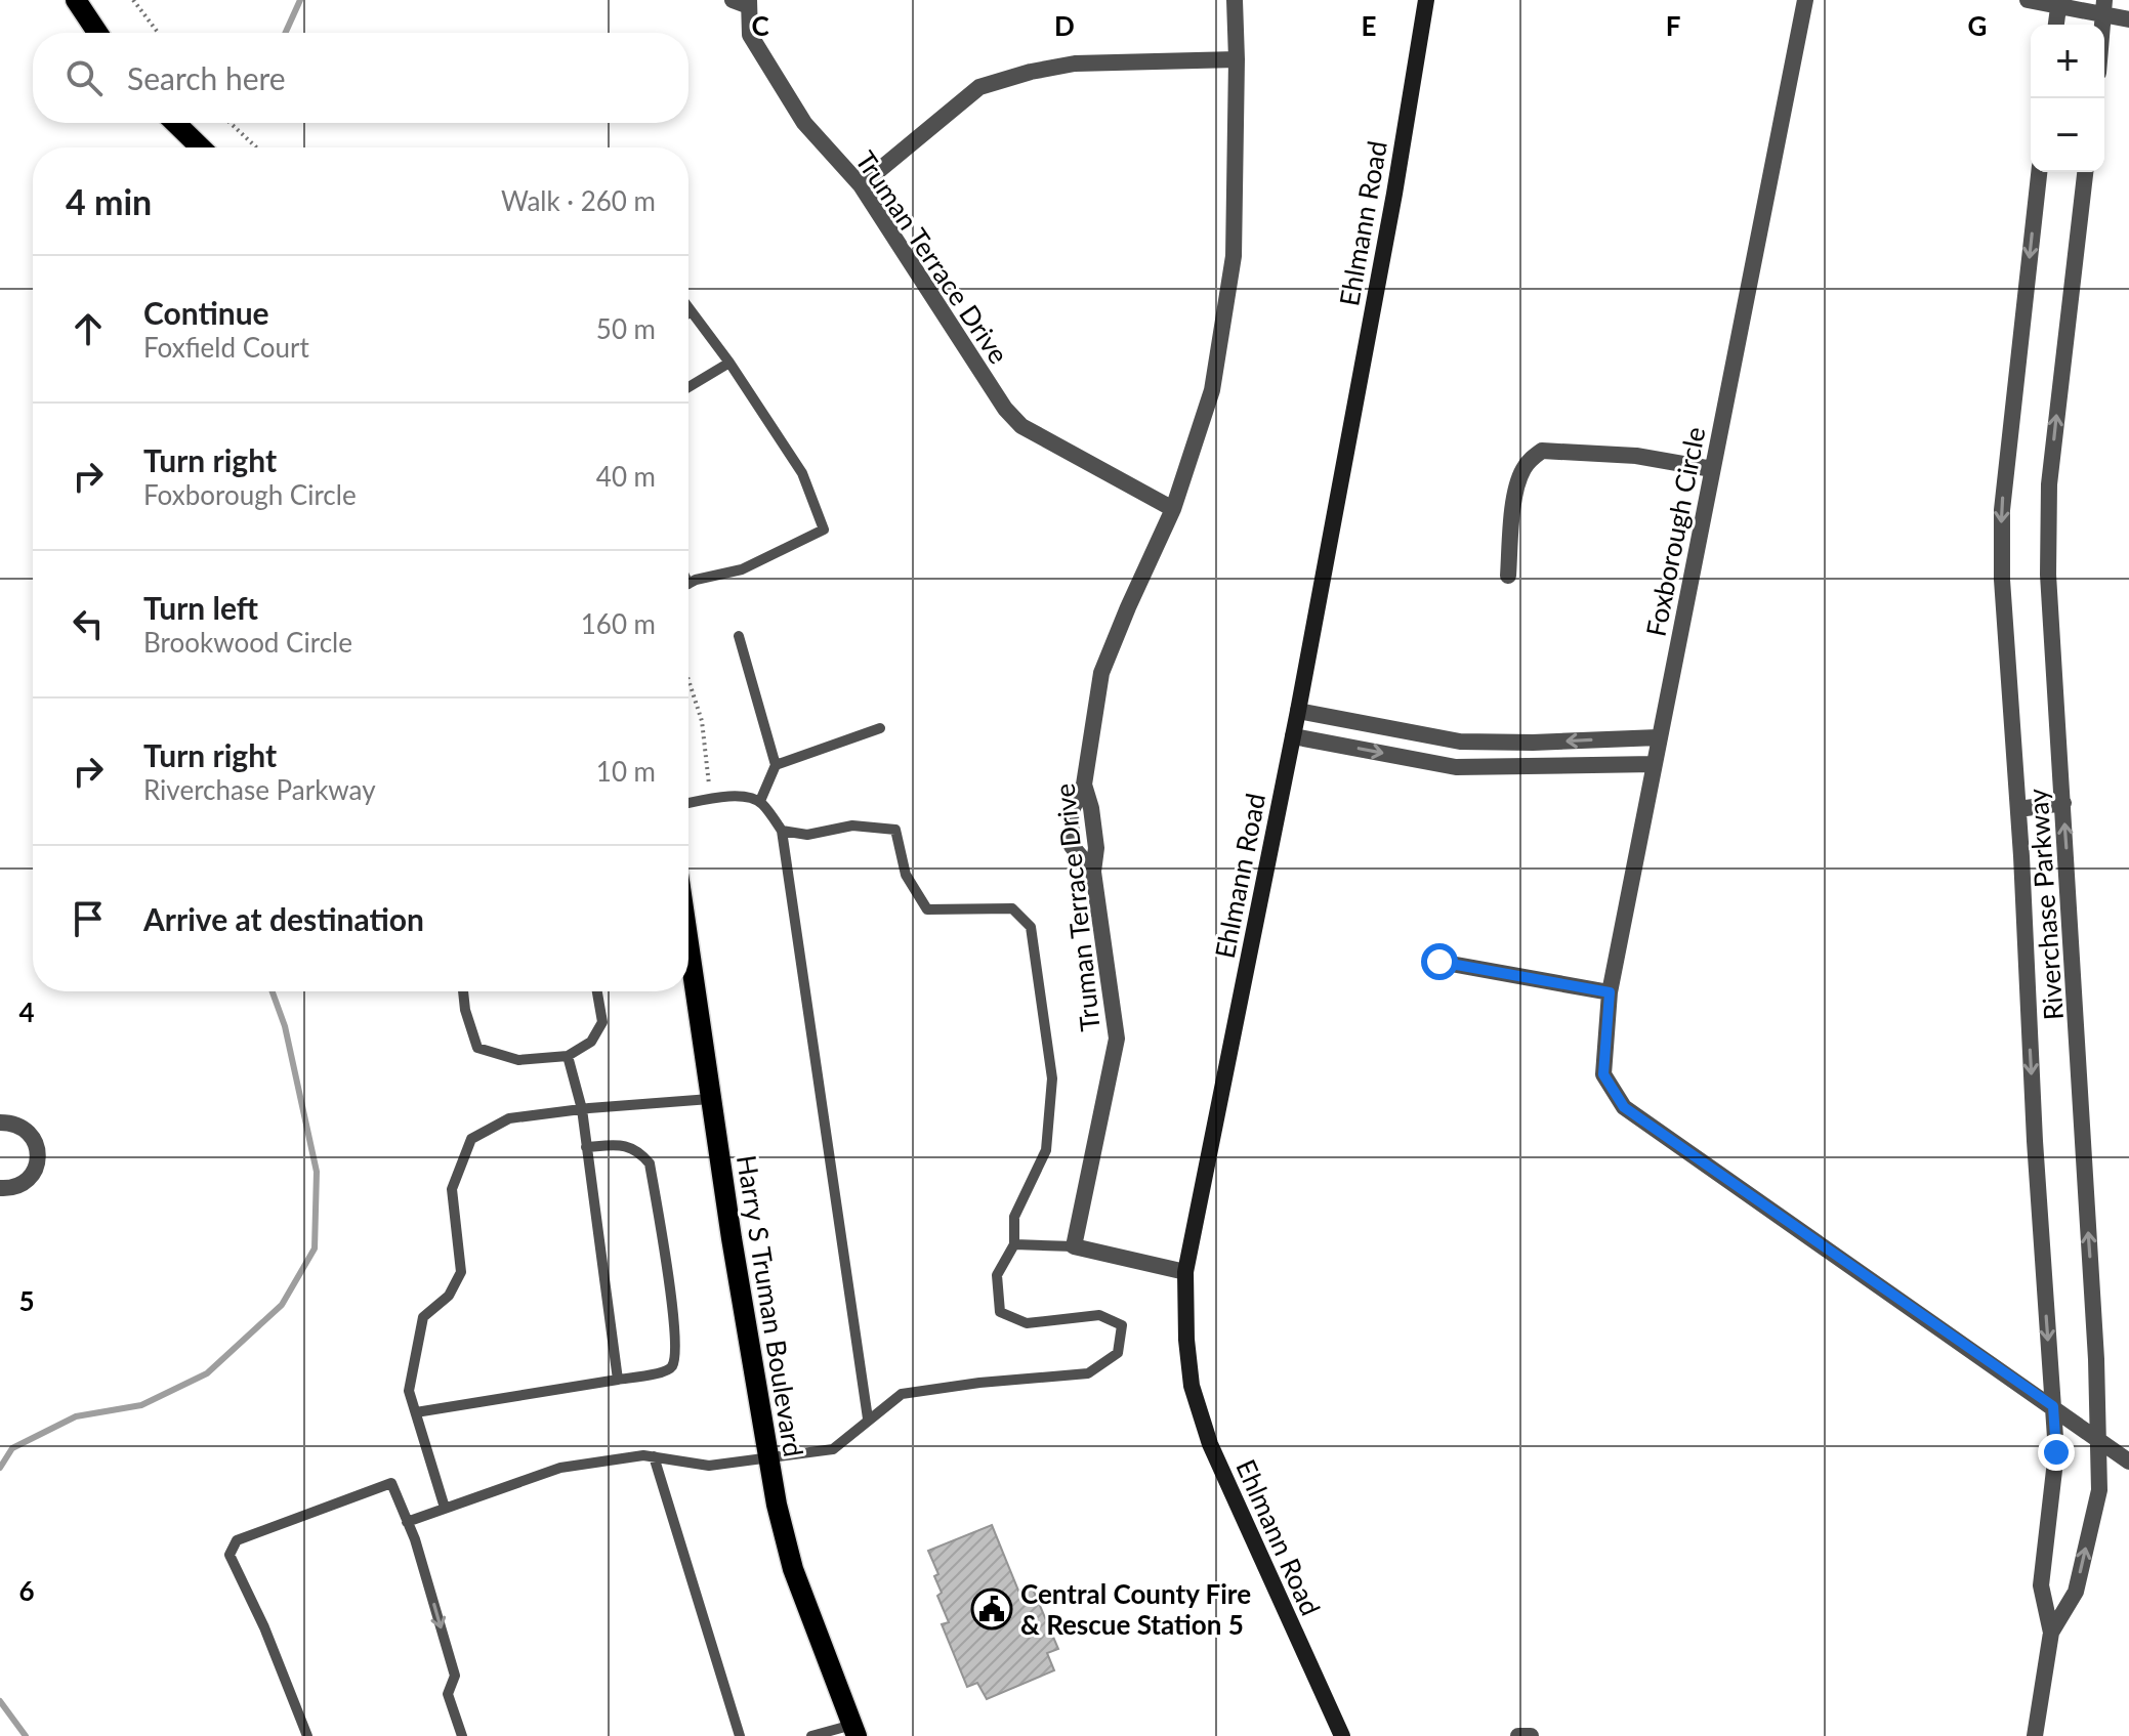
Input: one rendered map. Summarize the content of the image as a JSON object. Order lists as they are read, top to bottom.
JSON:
{
  "streets": {
    "main road": ["Harry S Truman Boulevard"],
    "street": [
      "Ehlmann Road",
      "Truman Terrace Drive",
      "Foxborough Circle",
      "Riverchase Parkway"
    ]
  },
  "crossings": [
    ["Foxborough Circle", "Riverchase Parkway"]
  ],
  "places": {
    "public building": ["Central County Fire & Rescue Station 5"]
  },
  "page": {
    "map_buttons": ["+", "−"],
    "search": "Search here",
    "heading": ["4 min", "Walk · 260 m"],
    "list": [
      ["Continue", "Foxfield Court", "50 m"],
      ["Turn right", "Foxborough Circle", "40 m"],
      ["Turn left", "Brookwood Circle", "160 m"],
      ["Turn right", "Riverchase Parkway", "10 m"],
      "Arrive at destination"
    ]
  },
  "grid": {
    "columns": [
      "C",
      "D",
      "E",
      "F",
      "G"
    ],
    "rows": ["4", "5", "6"]
  }
}
